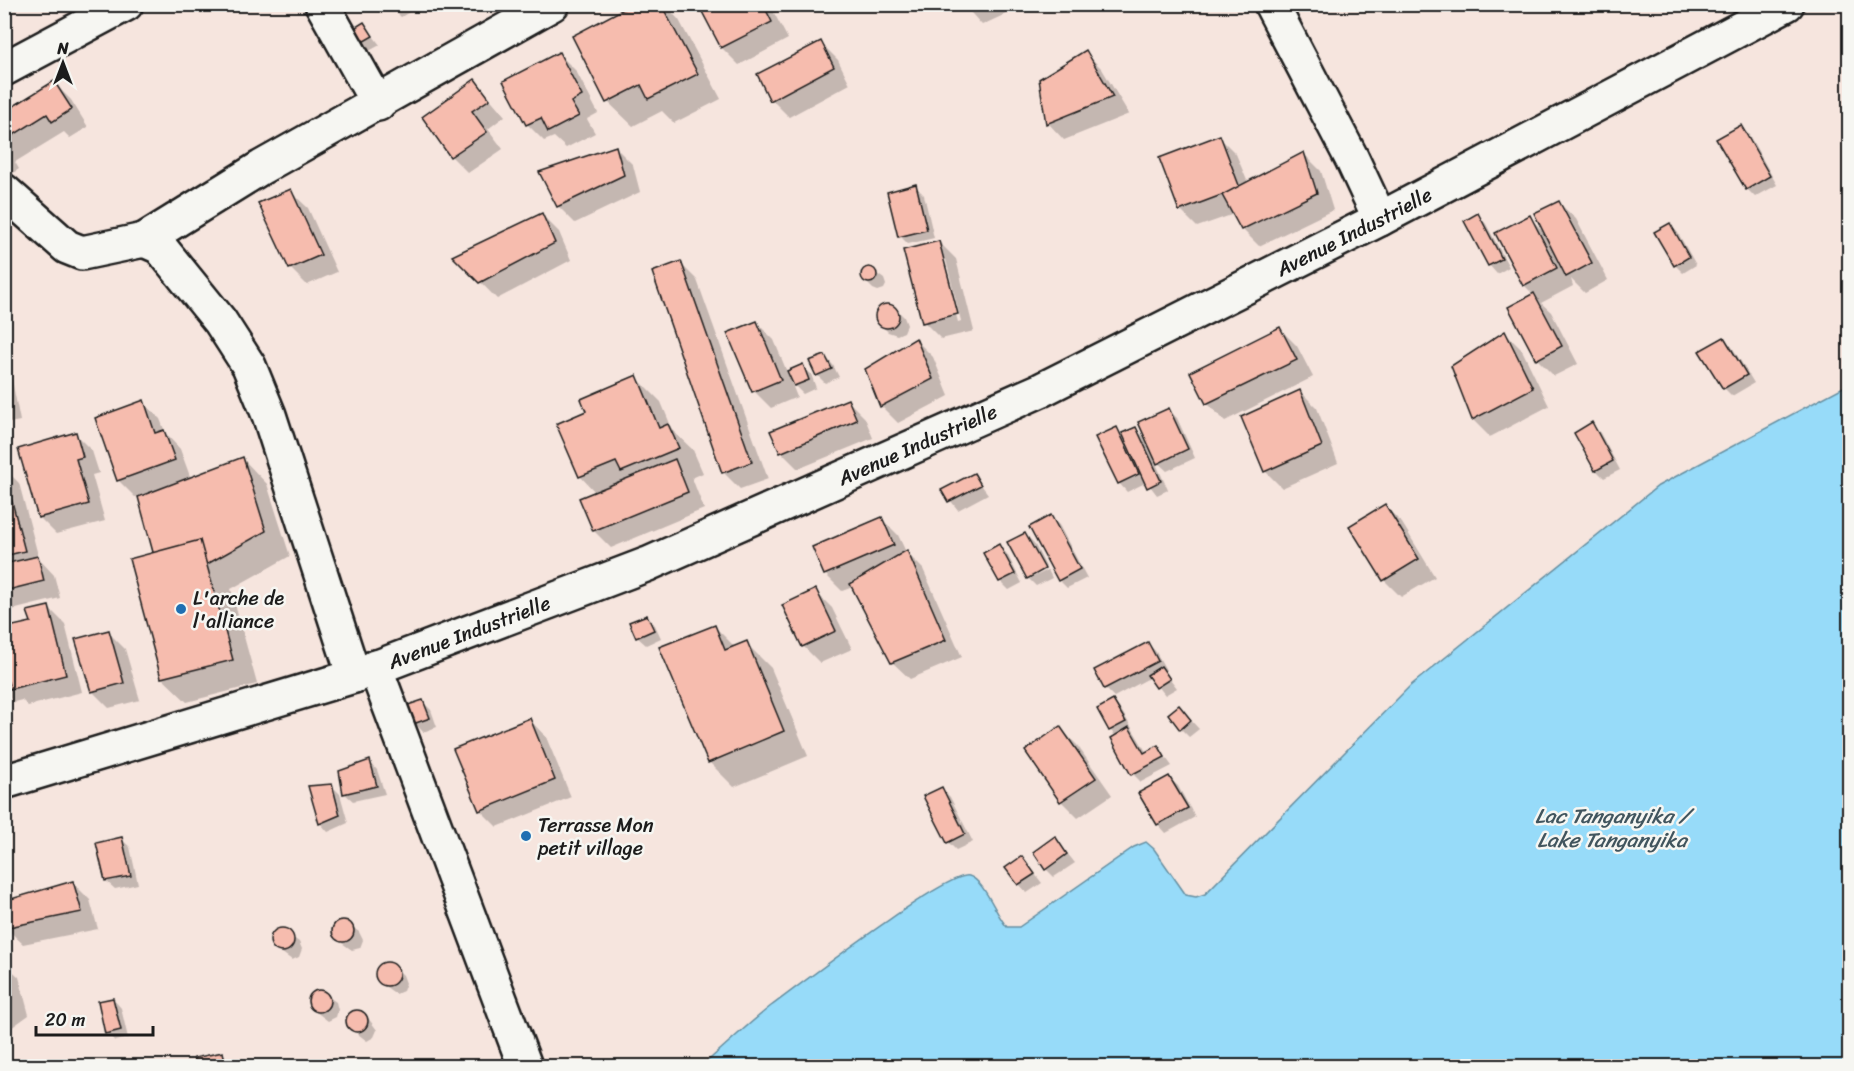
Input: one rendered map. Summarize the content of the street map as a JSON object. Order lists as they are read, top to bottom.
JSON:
{
  "streets": {
    "street": ["Avenue Industrielle"]
  },
  "water": ["Lac Tanganyika / Lake Tanganyika"],
  "places": ["L'arche de l'alliance", "Terrasse Mon petit village"],
  "scale_bar": "20 m",
  "north": "top"
}
